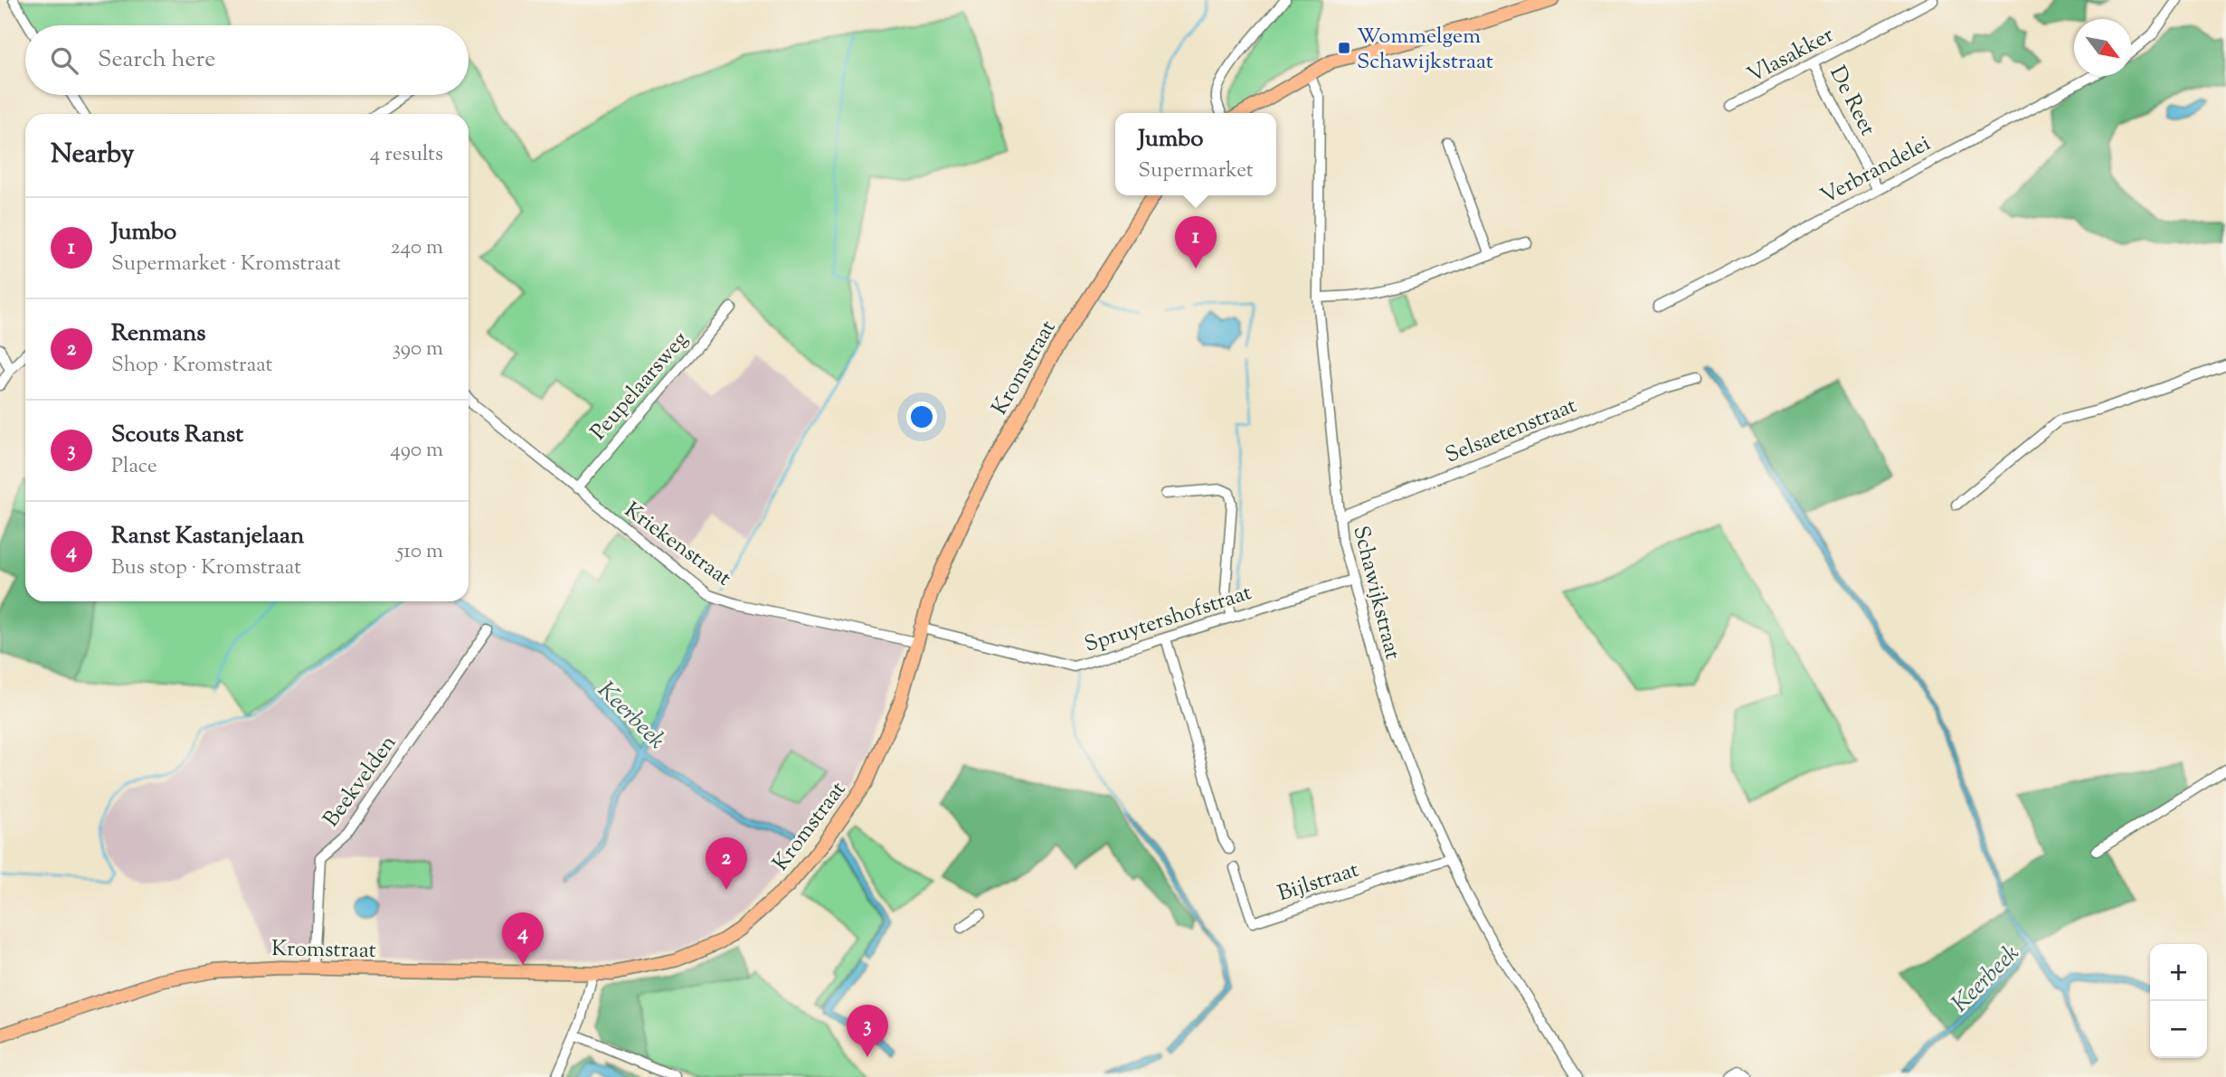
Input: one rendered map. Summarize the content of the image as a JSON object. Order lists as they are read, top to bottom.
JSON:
{
  "streets": {
    "main road": ["Kromstraat"],
    "street": [
      "Vlasakker",
      "De Reet",
      "Verbrandelei",
      "Peupelaarsweg",
      "Selsaetenstraat",
      "Kriekenstraat",
      "Schawijkstraat",
      "Spruytershofstraat",
      "Beekvelden",
      "Bijlstraat"
    ]
  },
  "crossings": [
    ["Vlasakker", "De Reet"],
    ["De Reet", "Verbrandelei"],
    ["Kromstraat", "Kriekenstraat"],
    ["Kromstraat", "Spruytershofstraat"],
    ["Kromstraat", "Beekvelden"],
    ["Peupelaarsweg", "Kriekenstraat"],
    ["Selsaetenstraat", "Schawijkstraat"],
    ["Schawijkstraat", "Spruytershofstraat"],
    ["Schawijkstraat", "Bijlstraat"]
  ],
  "water": ["Keerbeek"],
  "places": {
    "transit": ["Wommelgem Schawijkstraat"]
  },
  "north": "bottom right",
  "page": {
    "search": "Search here",
    "popup": ["Jumbo", "Supermarket"],
    "heading": ["Nearby", "4 results"],
    "list": [
      {
        "mark": "1",
        "name": "Jumbo",
        "note": "Supermarket · Kromstraat",
        "value": "240 m"
      },
      {
        "mark": "2",
        "name": "Renmans",
        "note": "Shop · Kromstraat",
        "value": "390 m"
      },
      {
        "mark": "3",
        "name": "Scouts Ranst",
        "note": "Place",
        "value": "490 m"
      },
      {
        "mark": "4",
        "name": "Ranst Kastanjelaan",
        "note": "Bus stop · Kromstraat",
        "value": "510 m"
      }
    ],
    "pins": [
      "1",
      "2",
      "4",
      "3"
    ],
    "map_buttons": ["+", "−"]
  }
}
